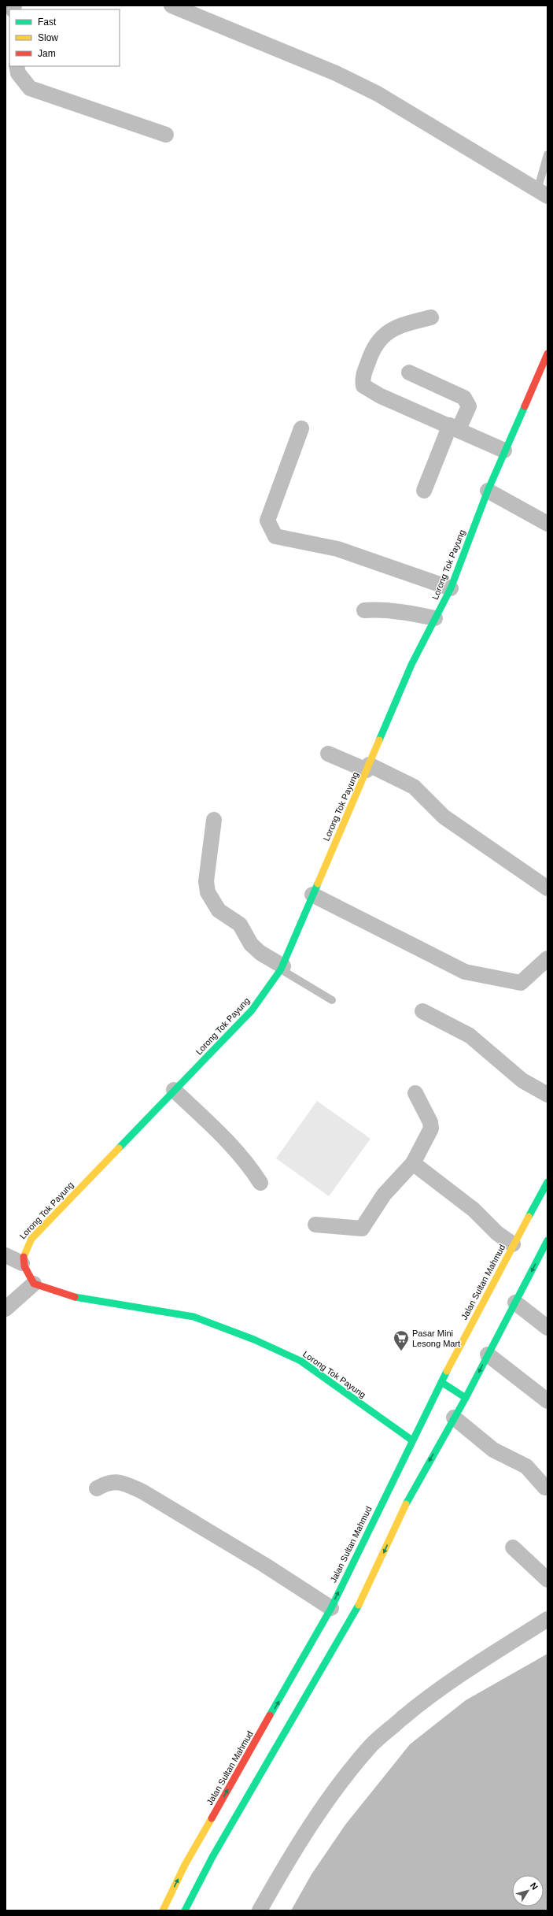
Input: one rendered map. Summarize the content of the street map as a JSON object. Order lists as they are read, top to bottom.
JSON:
{
  "streets": {
    "main road": ["Lorong Tok Payung", "Jalan Sultan Mahmud"]
  },
  "crossings": [
    ["Lorong Tok Payung", "Jalan Sultan Mahmud"]
  ],
  "places": {
    "supermarket": ["Pasar Mini Lesong Mart"]
  },
  "legend": ["Fast", "Slow", "Jam"],
  "north": "top right"
}
